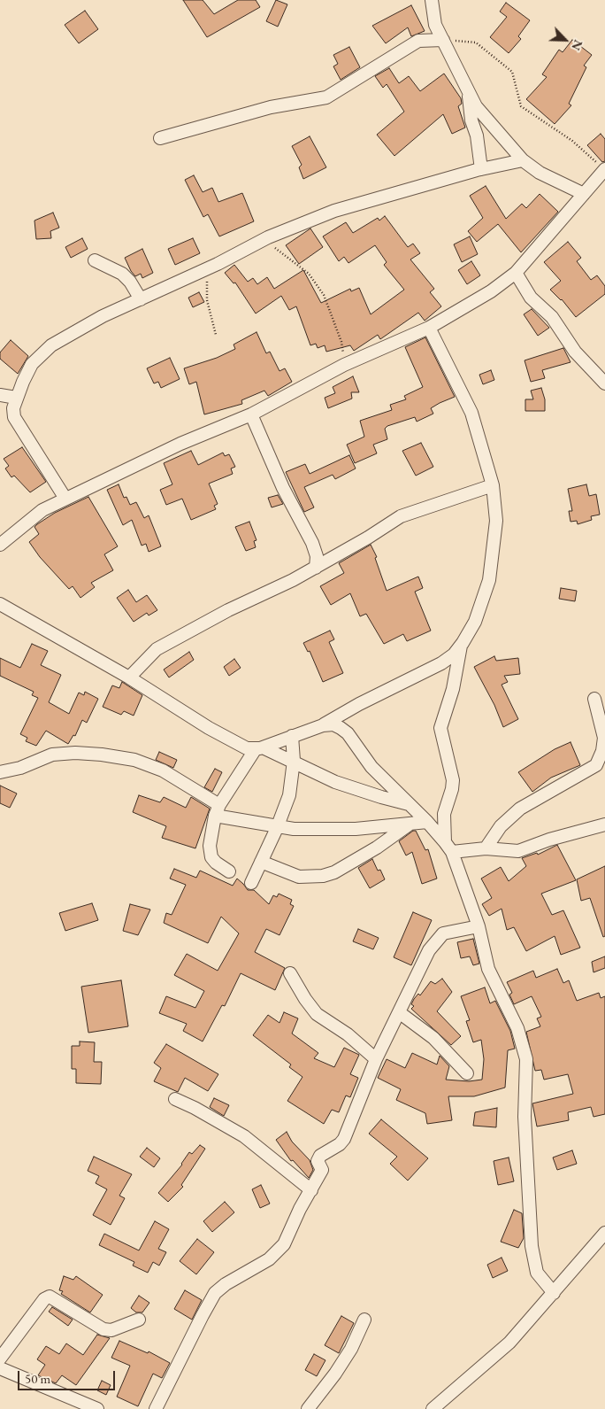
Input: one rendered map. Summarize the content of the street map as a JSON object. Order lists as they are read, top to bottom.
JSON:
{
  "scale_bar": "50 m",
  "north": "bottom right"
}
